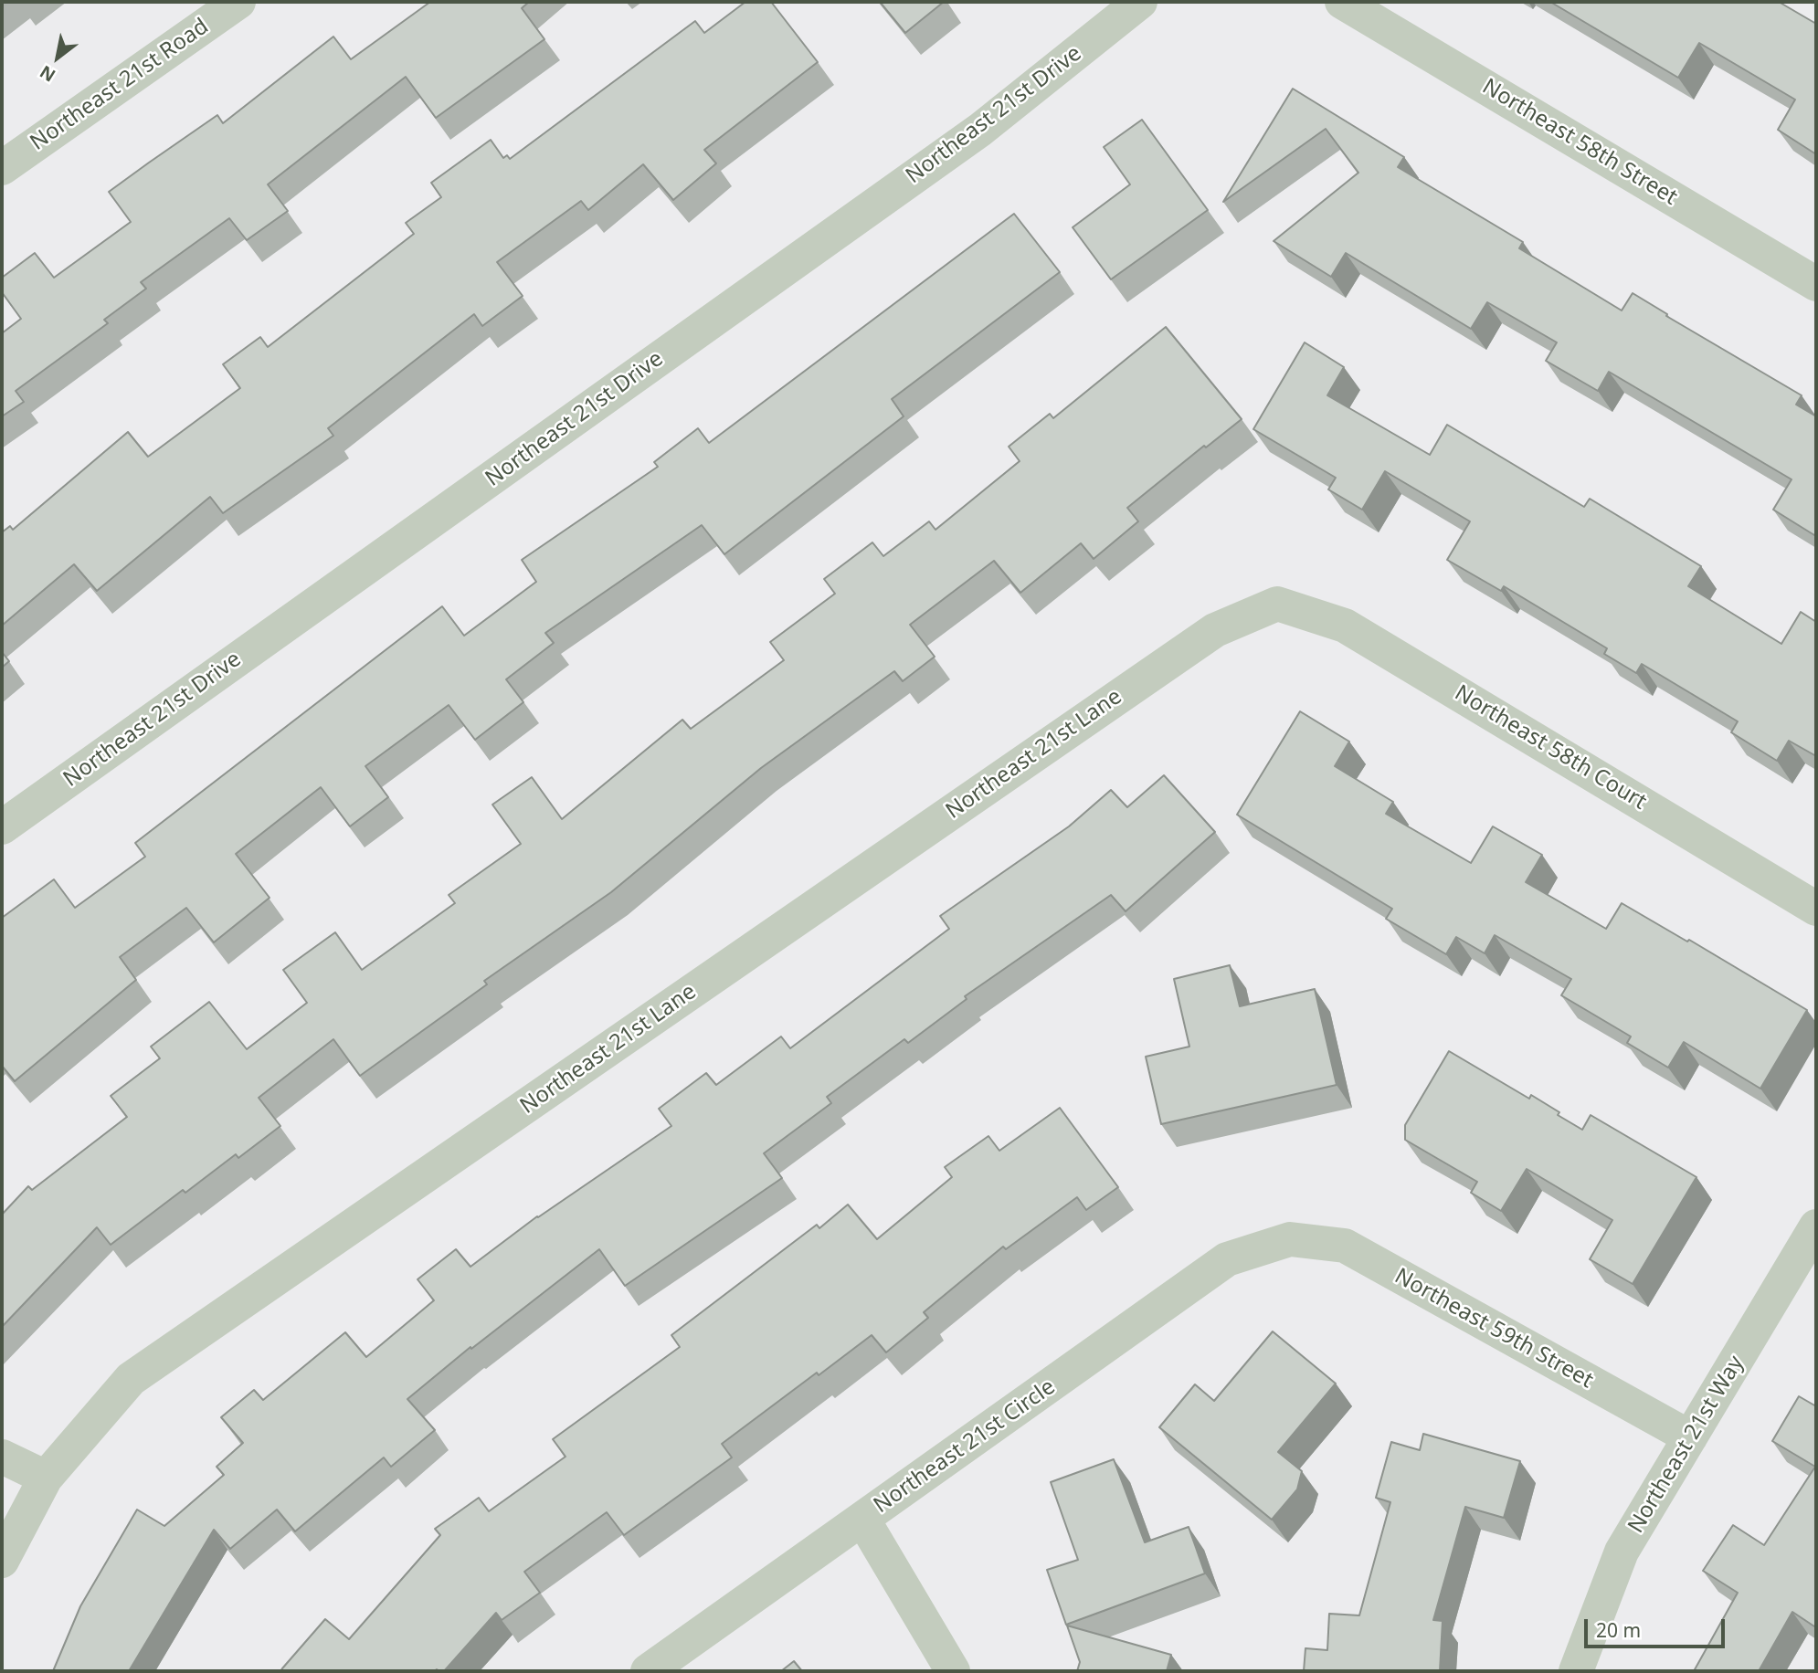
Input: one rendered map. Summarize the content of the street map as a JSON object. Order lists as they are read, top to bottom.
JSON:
{
  "streets": {
    "street": [
      "Northeast 21st Road",
      "Northeast 21st Drive",
      "Northeast 58th Street",
      "Northeast 58th Court",
      "Northeast 21st Lane",
      "Northeast 59th Street",
      "Northeast 21st Way",
      "Northeast 21st Circle"
    ]
  },
  "crossings": [
    ["Northeast 58th Court", "Northeast 21st Lane"],
    ["Northeast 59th Street", "Northeast 21st Way"],
    ["Northeast 59th Street", "Northeast 21st Circle"]
  ],
  "scale_bar": "20 m",
  "north": "bottom left"
}
